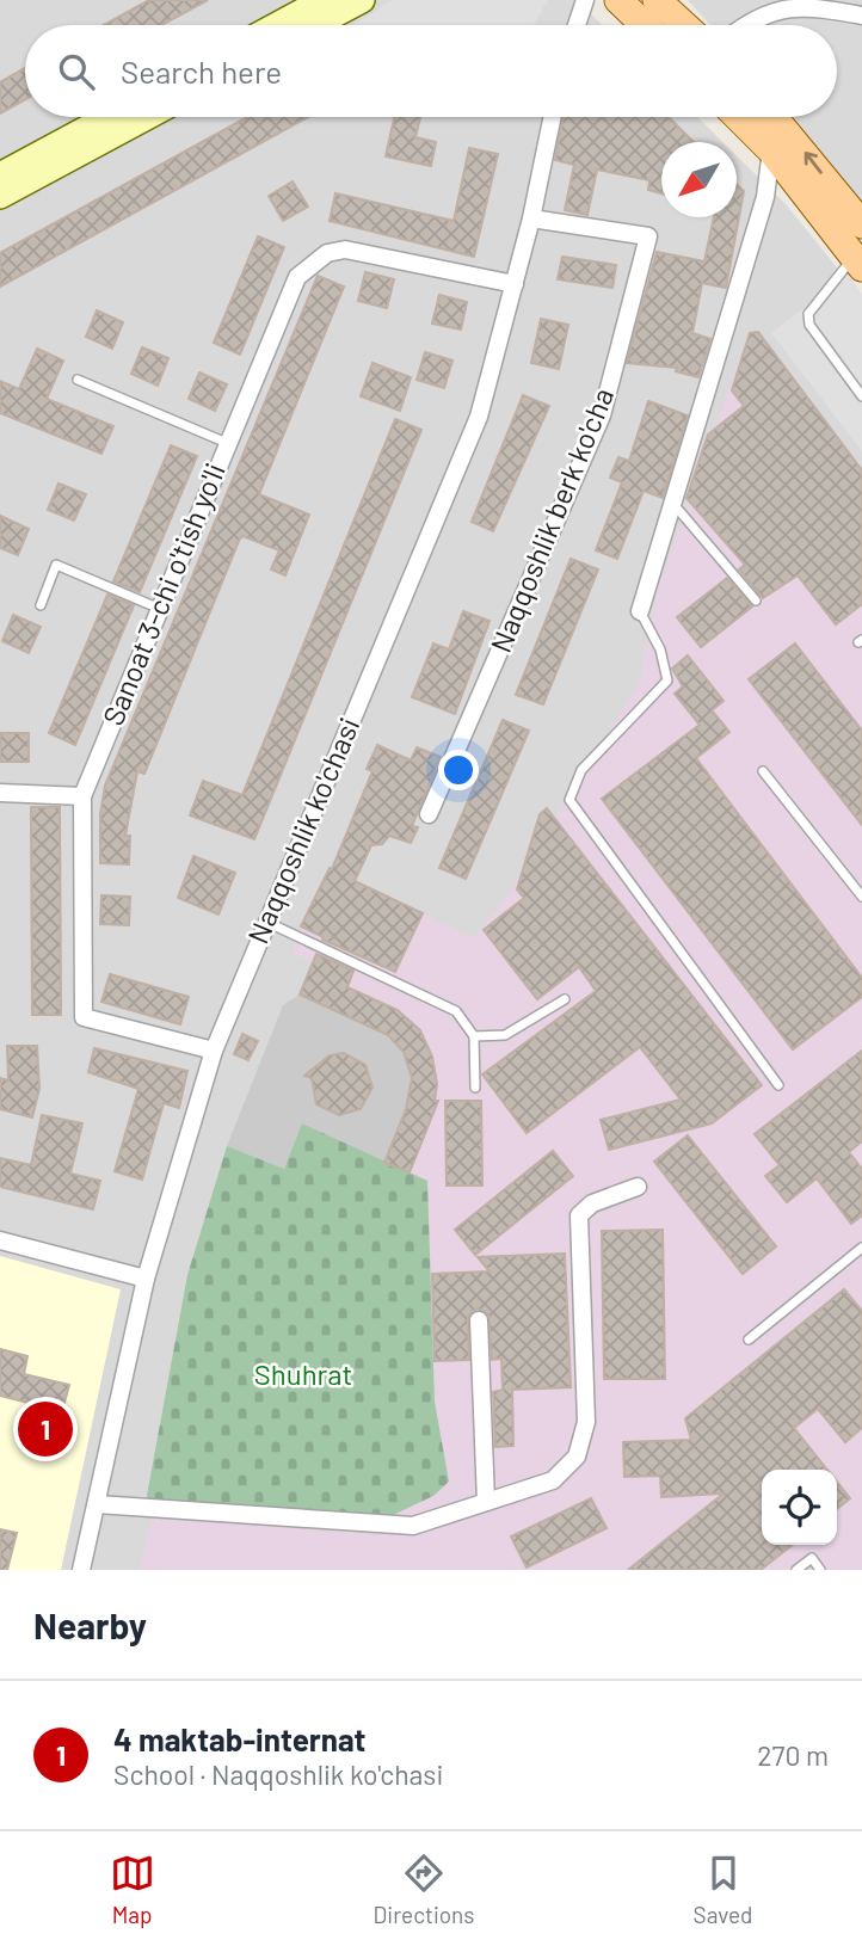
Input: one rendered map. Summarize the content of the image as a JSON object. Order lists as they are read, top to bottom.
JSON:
{
  "streets": {
    "street": ["Naqqoshlik berk ko'cha", "Sanoat 3-chi o'tish yo'li", "Naqqoshlik ko'chasi"]
  },
  "crossings": [
    ["Naqqoshlik berk ko'cha", "Naqqoshlik ko'chasi"],
    ["Sanoat 3-chi o'tish yo'li", "Naqqoshlik ko'chasi"]
  ],
  "parks": ["Shuhrat"],
  "north": "bottom left",
  "page": {
    "search": "Search here",
    "pins": "1",
    "heading": "Nearby",
    "list": [
      {
        "mark": "1",
        "name": "4 maktab-internat",
        "note": "School · Naqqoshlik ko'chasi",
        "value": "270 m"
      }
    ],
    "nav": ["Map", "Directions", "Saved"]
  }
}
